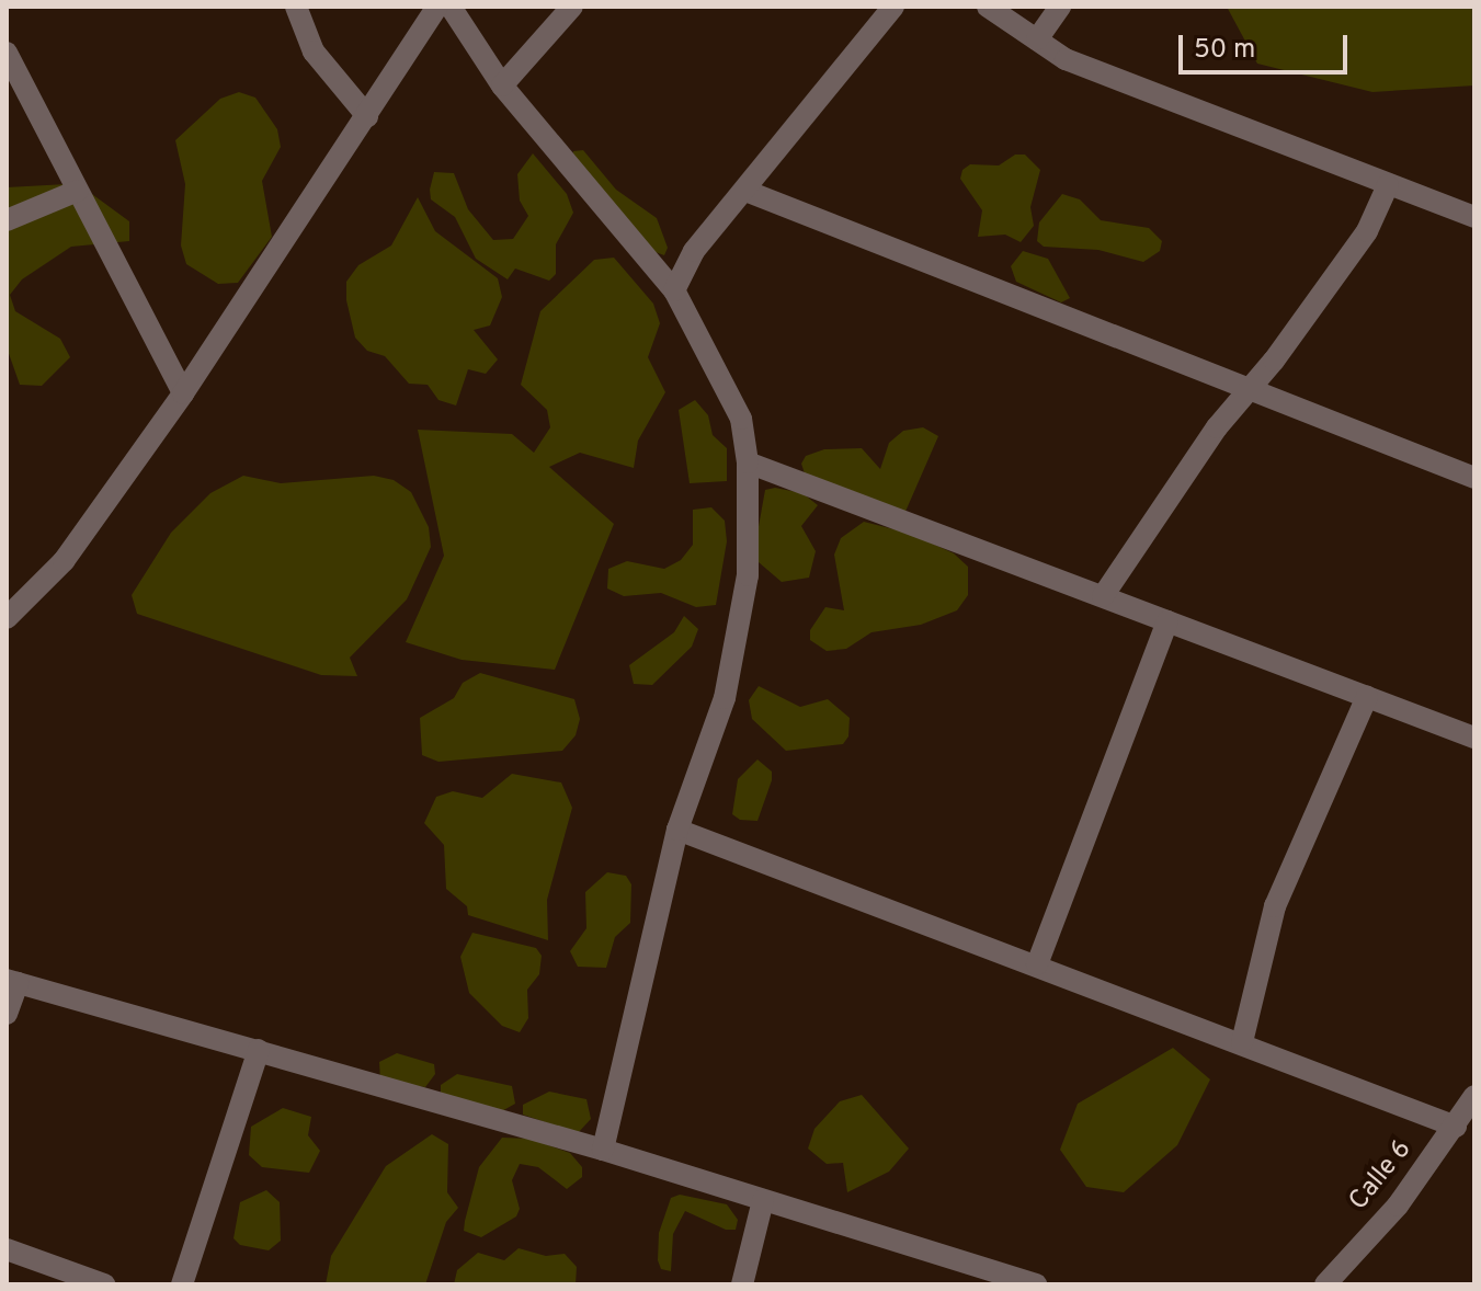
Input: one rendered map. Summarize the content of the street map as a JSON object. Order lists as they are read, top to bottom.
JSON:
{
  "streets": {
    "street": ["Calle 6"]
  },
  "scale_bar": "50 m"
}
